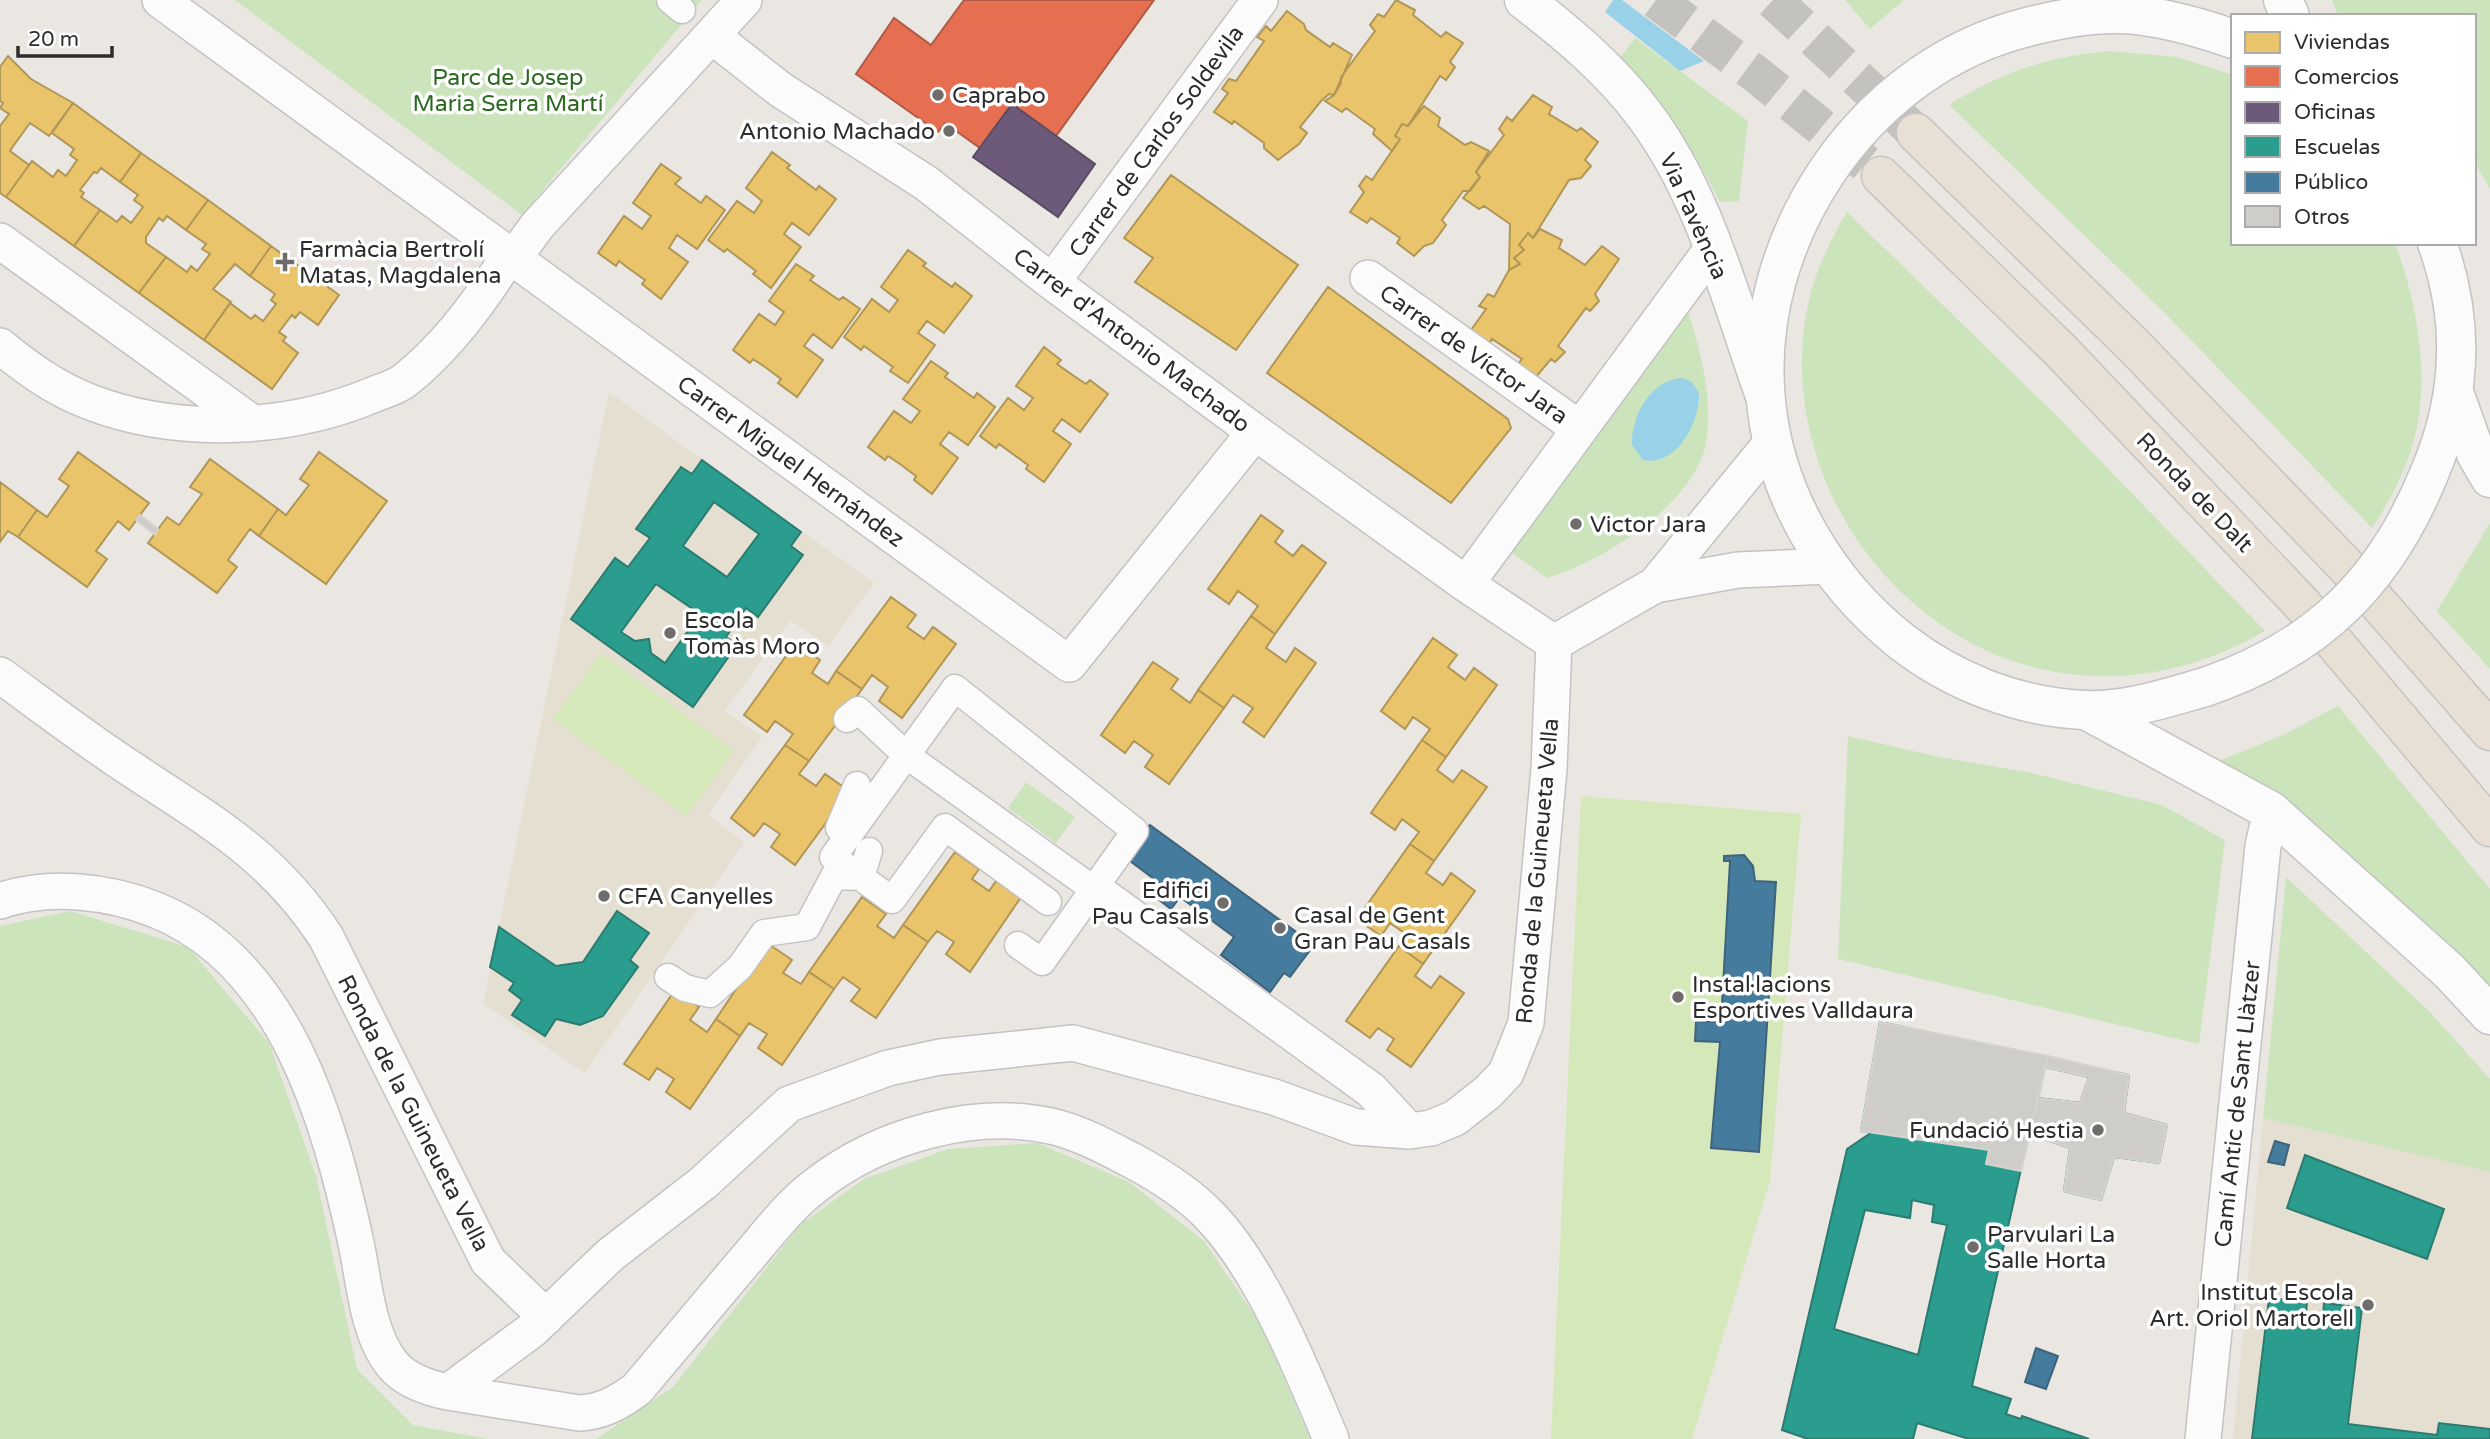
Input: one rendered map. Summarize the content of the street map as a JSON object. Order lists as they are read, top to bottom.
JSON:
{
  "streets": {
    "highway": ["Ronda de Dalt"],
    "main road": ["Via Favència"],
    "street": [
      "Carrer de Carlos Soldevila",
      "Carrer d'Antonio Machado",
      "Carrer de Víctor Jara",
      "Carrer Miguel Hernández",
      "Ronda de la Guineueta Vella",
      "Camí Antic de Sant Llàtzer"
    ]
  },
  "crossings": [
    ["Carrer de Carlos Soldevila", "Carrer d'Antonio Machado"],
    ["Via Favència", "Carrer de Víctor Jara"],
    ["Carrer d'Antonio Machado", "Carrer de Víctor Jara"],
    ["Carrer d'Antonio Machado", "Carrer Miguel Hernández"],
    ["Carrer d'Antonio Machado", "Ronda de la Guineueta Vella"]
  ],
  "parks": ["Parc de Josep Maria Serra Martí"],
  "places": {
    "other": [
      "Caprabo",
      "Antonio Machado",
      "Victor Jara",
      "Escola Tomàs Moro",
      "CFA Canyelles",
      "Edifici Pau Casals",
      "Casal de Gent Gran Pau Casals",
      "Instal·lacions Esportives Valldaura",
      "Fundació Hestia",
      "Parvulari La Salle Horta",
      "Institut Escola Art. Oriol Martorell"
    ],
    "health": ["Farmàcia Bertrolí Matas, Magdalena"]
  },
  "legend": [
    "Viviendas",
    "Comercios",
    "Oficinas",
    "Escuelas",
    "Público",
    "Otros"
  ],
  "scale_bar": "20 m"
}
